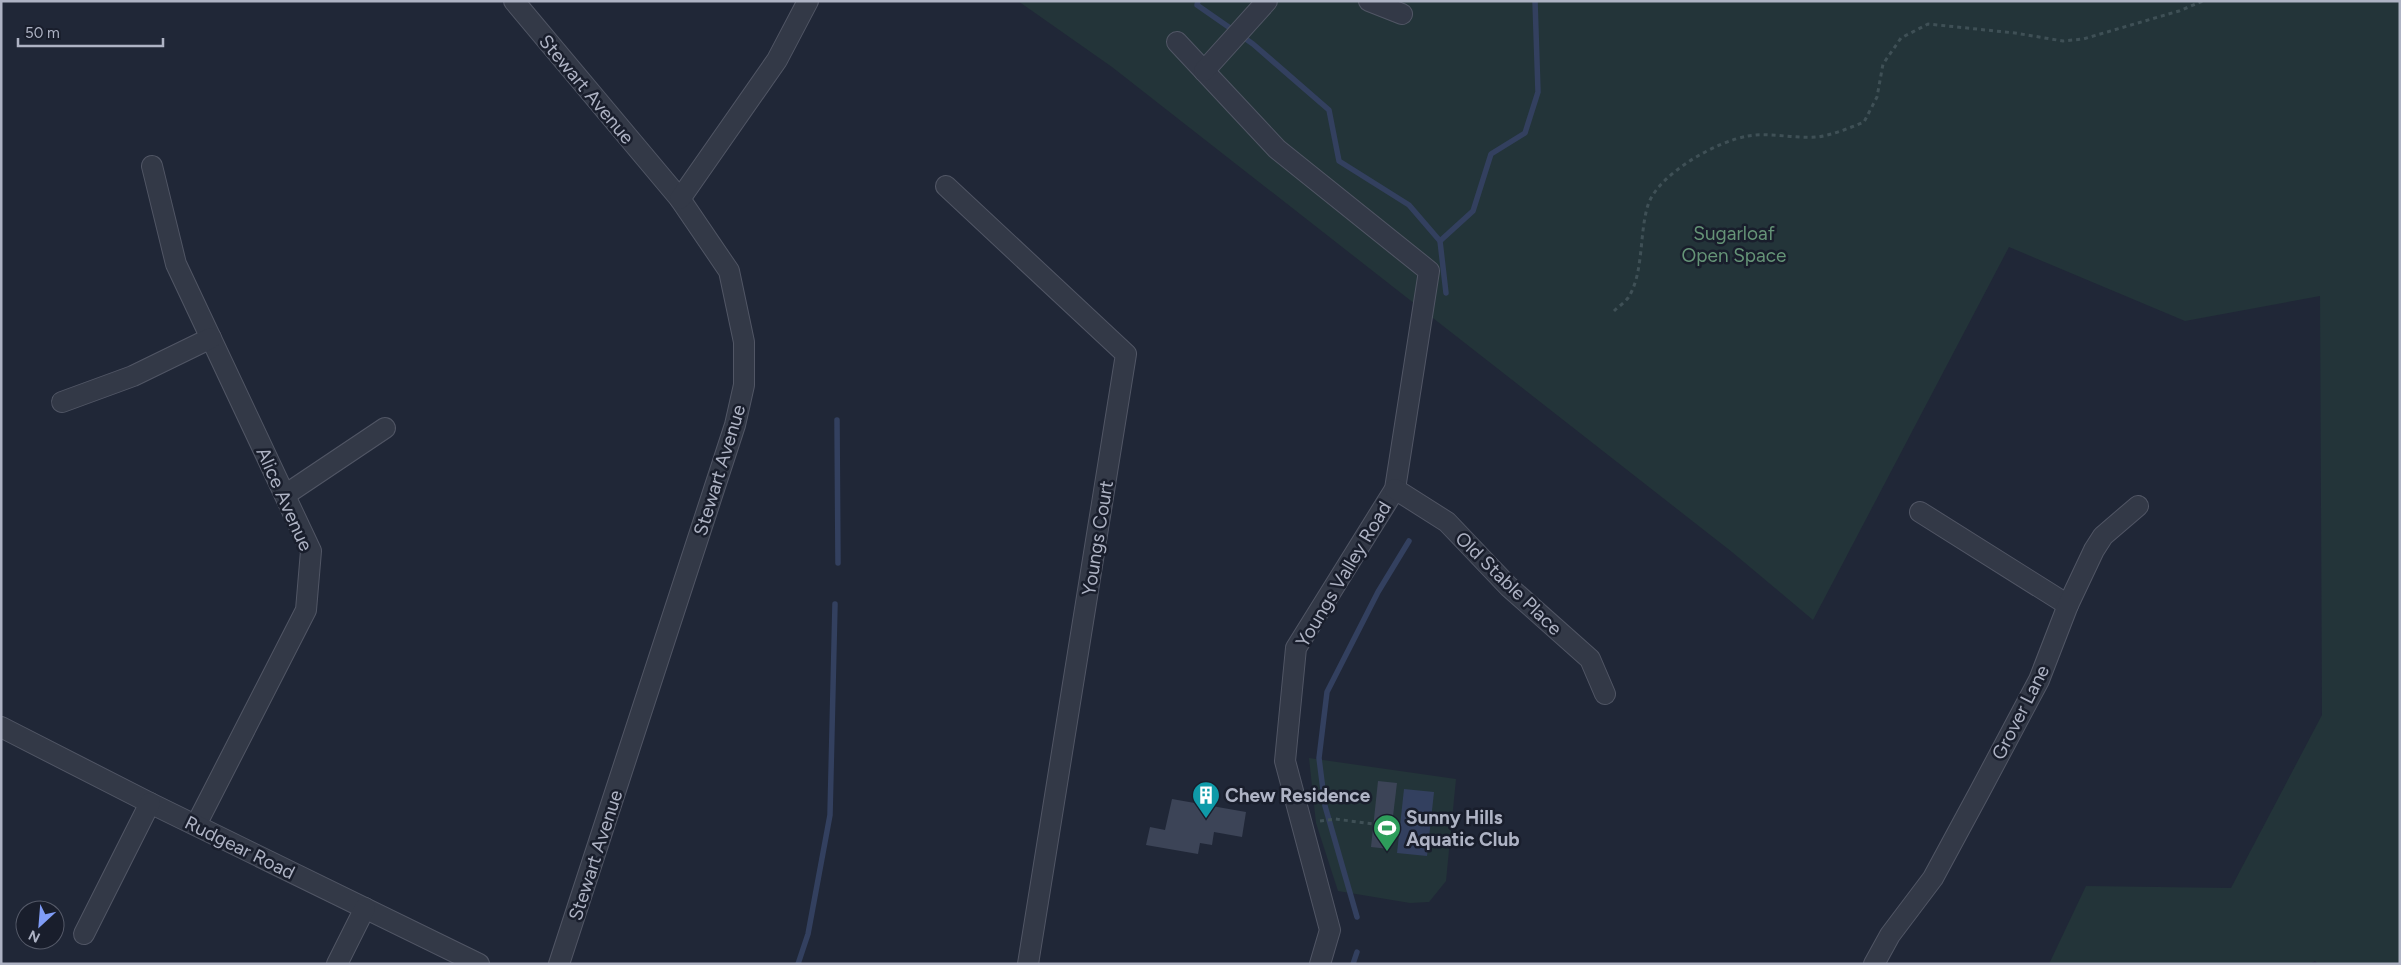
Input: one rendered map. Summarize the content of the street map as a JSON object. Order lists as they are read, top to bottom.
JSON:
{
  "streets": {
    "street": [
      "Stewart Avenue",
      "Alice Avenue",
      "Youngs Court",
      "Youngs Valley Road",
      "Old Stable Place",
      "Grover Lane",
      "Rudgear Road"
    ]
  },
  "crossings": [
    ["Alice Avenue", "Rudgear Road"],
    ["Youngs Valley Road", "Old Stable Place"]
  ],
  "parks": ["Sugarloaf Open Space"],
  "places": {
    "building": ["Chew Residence"],
    "sports": ["Sunny Hills Aquatic Club"]
  },
  "scale_bar": "50 m",
  "north": "bottom left"
}
